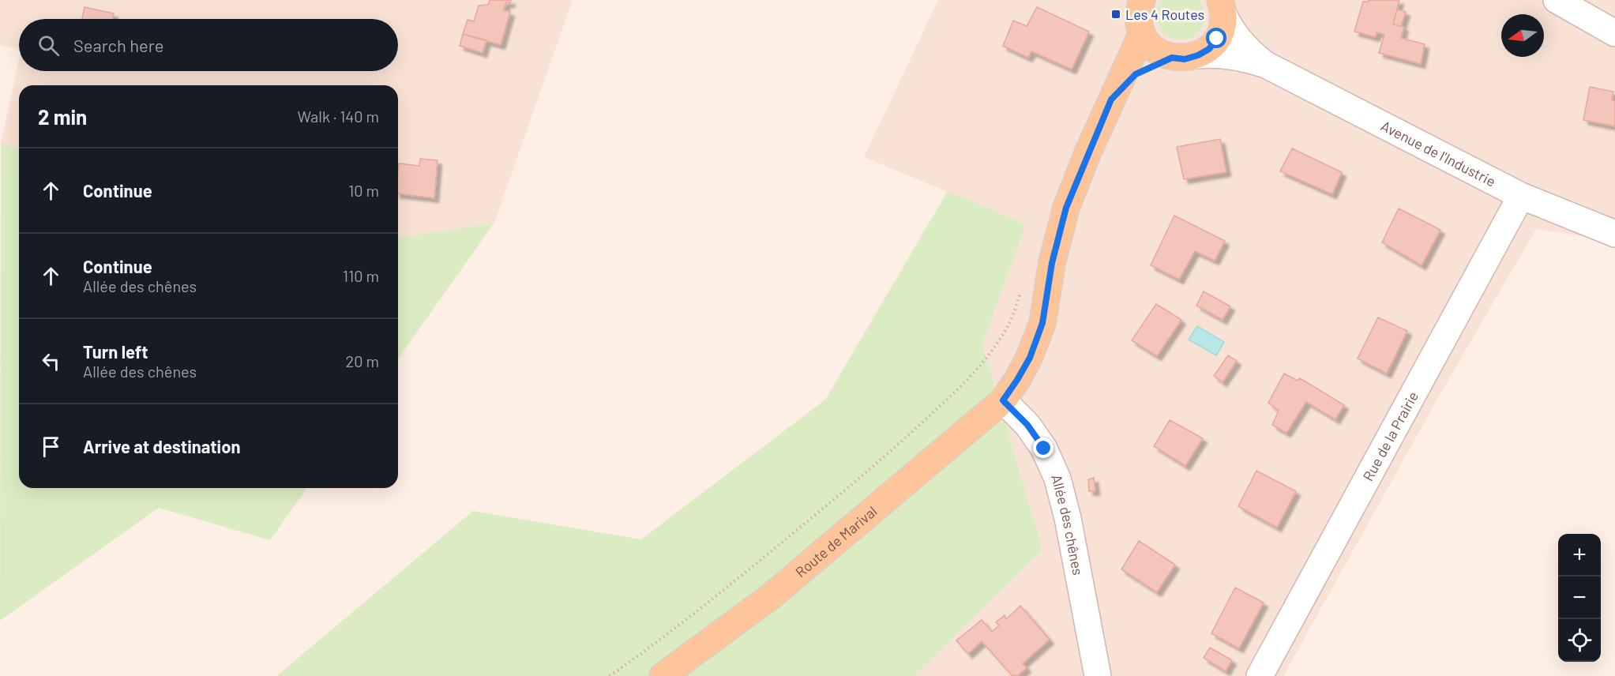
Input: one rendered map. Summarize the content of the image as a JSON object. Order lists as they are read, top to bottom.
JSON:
{
  "streets": {
    "main road": ["Route de Marival"],
    "street": ["Avenue de l'Industrie", "Rue de la Prairie", "Allée des chênes"]
  },
  "crossings": [
    ["Avenue de l'Industrie", "Rue de la Prairie"],
    ["Allée des chênes", "Route de Marival"]
  ],
  "places": {
    "transit": ["Les 4 Routes"]
  },
  "north": "left",
  "page": {
    "search": "Search here",
    "heading": ["2 min", "Walk · 140 m"],
    "list": [
      ["Continue", "10 m"],
      ["Continue", "Allée des chênes", "110 m"],
      ["Turn left", "Allée des chênes", "20 m"],
      "Arrive at destination"
    ],
    "map_buttons": ["+", "−"]
  }
}
